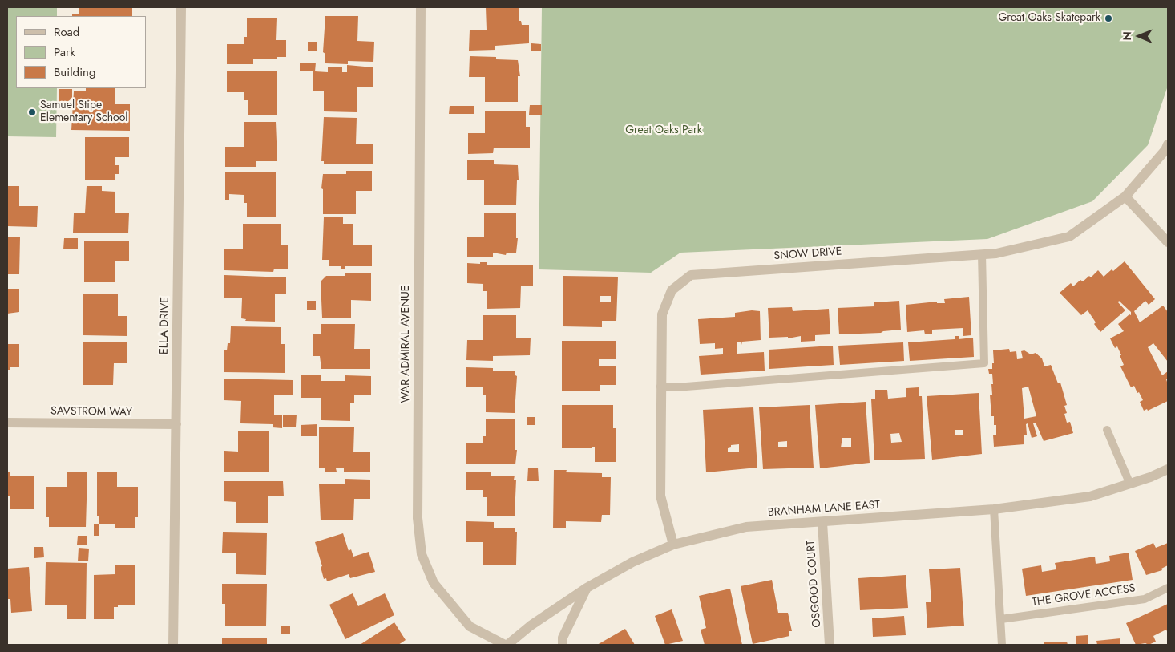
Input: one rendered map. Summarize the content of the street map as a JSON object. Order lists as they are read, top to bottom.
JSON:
{
  "streets": {
    "street": [
      "SNOW DRIVE",
      "ELLA DRIVE",
      "WAR ADMIRAL AVENUE",
      "SAVSTROM WAY",
      "BRANHAM LANE EAST",
      "OSGOOD COURT"
    ],
    "lane": ["THE GROVE ACCESS"]
  },
  "crossings": [
    ["SNOW DRIVE", "BRANHAM LANE EAST"],
    ["ELLA DRIVE", "SAVSTROM WAY"],
    ["WAR ADMIRAL AVENUE", "BRANHAM LANE EAST"],
    ["BRANHAM LANE EAST", "OSGOOD COURT"]
  ],
  "parks": ["Great Oaks Park"],
  "places": ["Great Oaks Skatepark", "Samuel Stipe Elementary School"],
  "legend": ["Road", "Park", "Building"],
  "north": "left"
}
